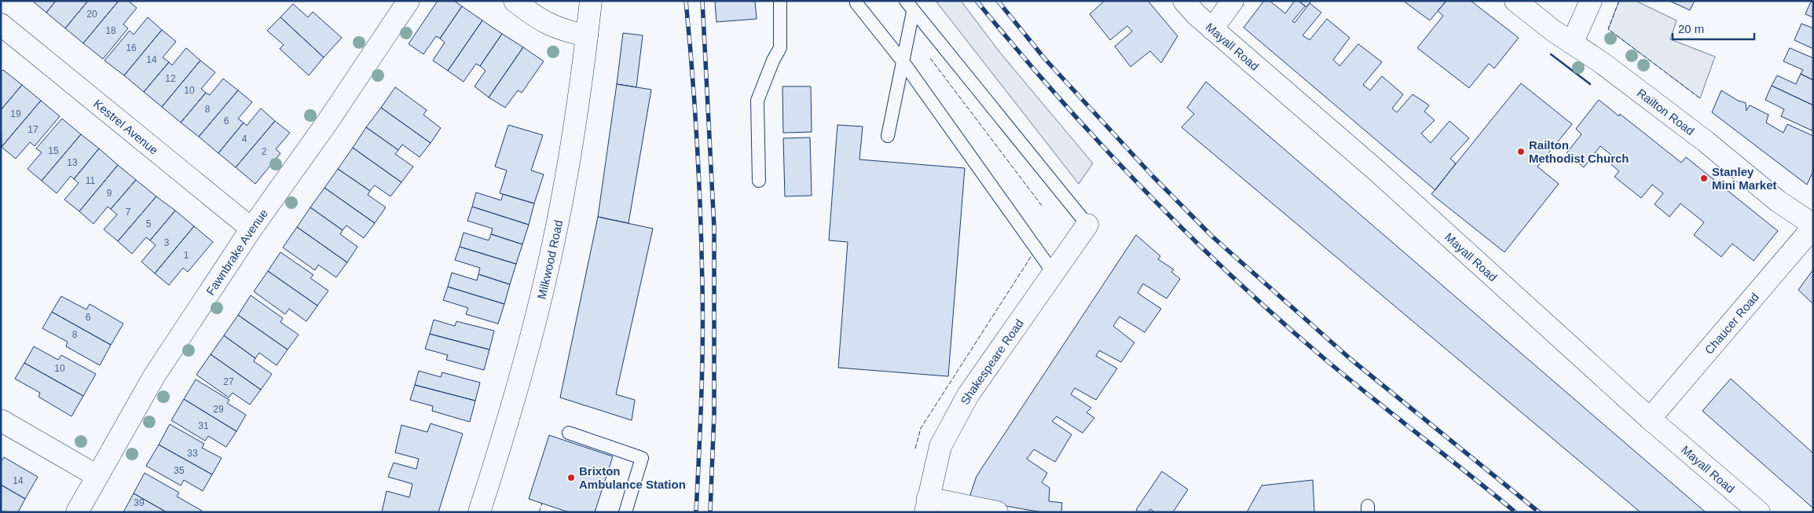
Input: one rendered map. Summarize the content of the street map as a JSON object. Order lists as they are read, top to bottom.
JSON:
{
  "streets": {
    "street": [
      "Mayall Road",
      "Railton Road",
      "Kestrel Avenue",
      "Fawnbrake Avenue",
      "Milkwood Road",
      "Chaucer Road",
      "Shakespeare Road"
    ]
  },
  "crossings": [
    ["Mayall Road", "Chaucer Road"],
    ["Railton Road", "Chaucer Road"],
    ["Kestrel Avenue", "Fawnbrake Avenue"]
  ],
  "places": ["Railton Methodist Church", "Stanley Mini Market", "Brixton Ambulance Station"],
  "house_numbers": [
    "20",
    "18",
    "16",
    "14",
    "12",
    "10",
    "8",
    "19",
    "6",
    "17",
    "4",
    "15",
    "2",
    "13",
    "11",
    "9",
    "7",
    "5",
    "3",
    "1",
    "6",
    "8",
    "10",
    "27",
    "29",
    "31",
    "33",
    "35",
    "14",
    "39"
  ],
  "scale_bar": "20 m"
}
